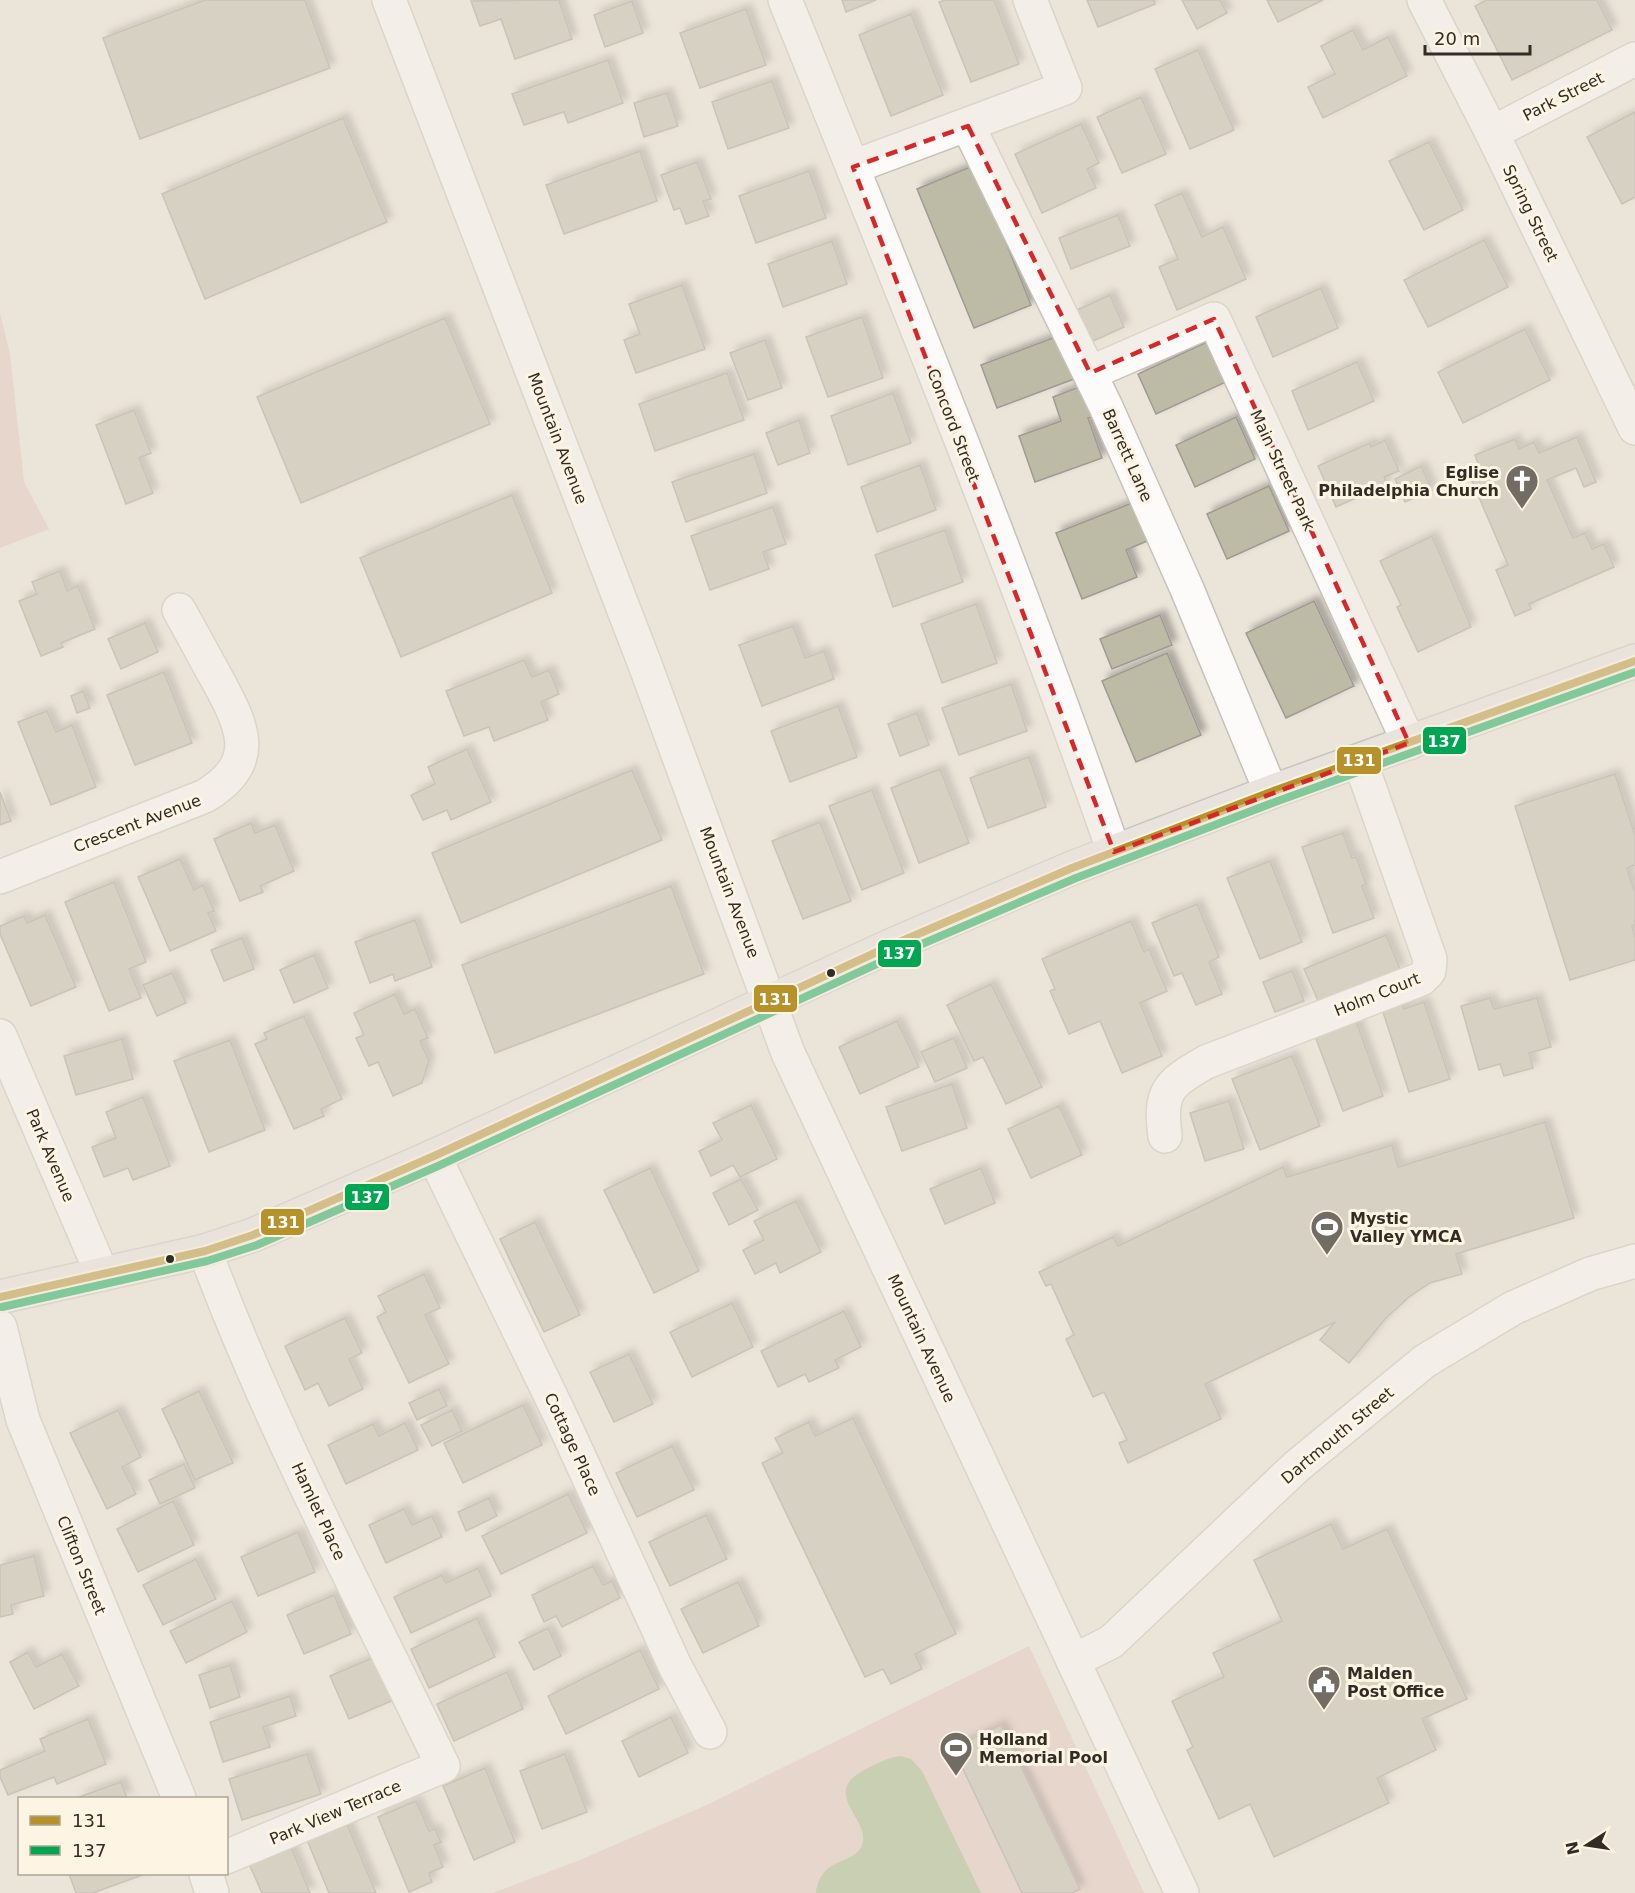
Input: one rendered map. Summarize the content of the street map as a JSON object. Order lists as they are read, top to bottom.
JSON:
{
  "streets": {
    "street": [
      "Park Street",
      "Spring Street",
      "Concord Street",
      "Mountain Avenue",
      "Barrett Lane",
      "Main Street Park",
      "Crescent Avenue",
      "Holm Court",
      "Park Avenue",
      "Dartmouth Street",
      "Cottage Place",
      "Hamlet Place",
      "Clifton Street",
      "Park View Terrace"
    ]
  },
  "crossings": [
    ["Park Street", "Spring Street"],
    ["Mountain Avenue", "Dartmouth Street"],
    ["Barrett Lane", "Main Street Park"],
    ["Hamlet Place", "Park View Terrace"]
  ],
  "places": {
    "church": ["Eglise Philadelphia Church"],
    "sports": ["Mystic Valley YMCA", "Holland Memorial Pool"],
    "public building": ["Malden Post Office"]
  },
  "lines": ["transit line 131", "transit line 137"],
  "legend": ["131", "137"],
  "scale_bar": "20 m",
  "north": "left"
}
